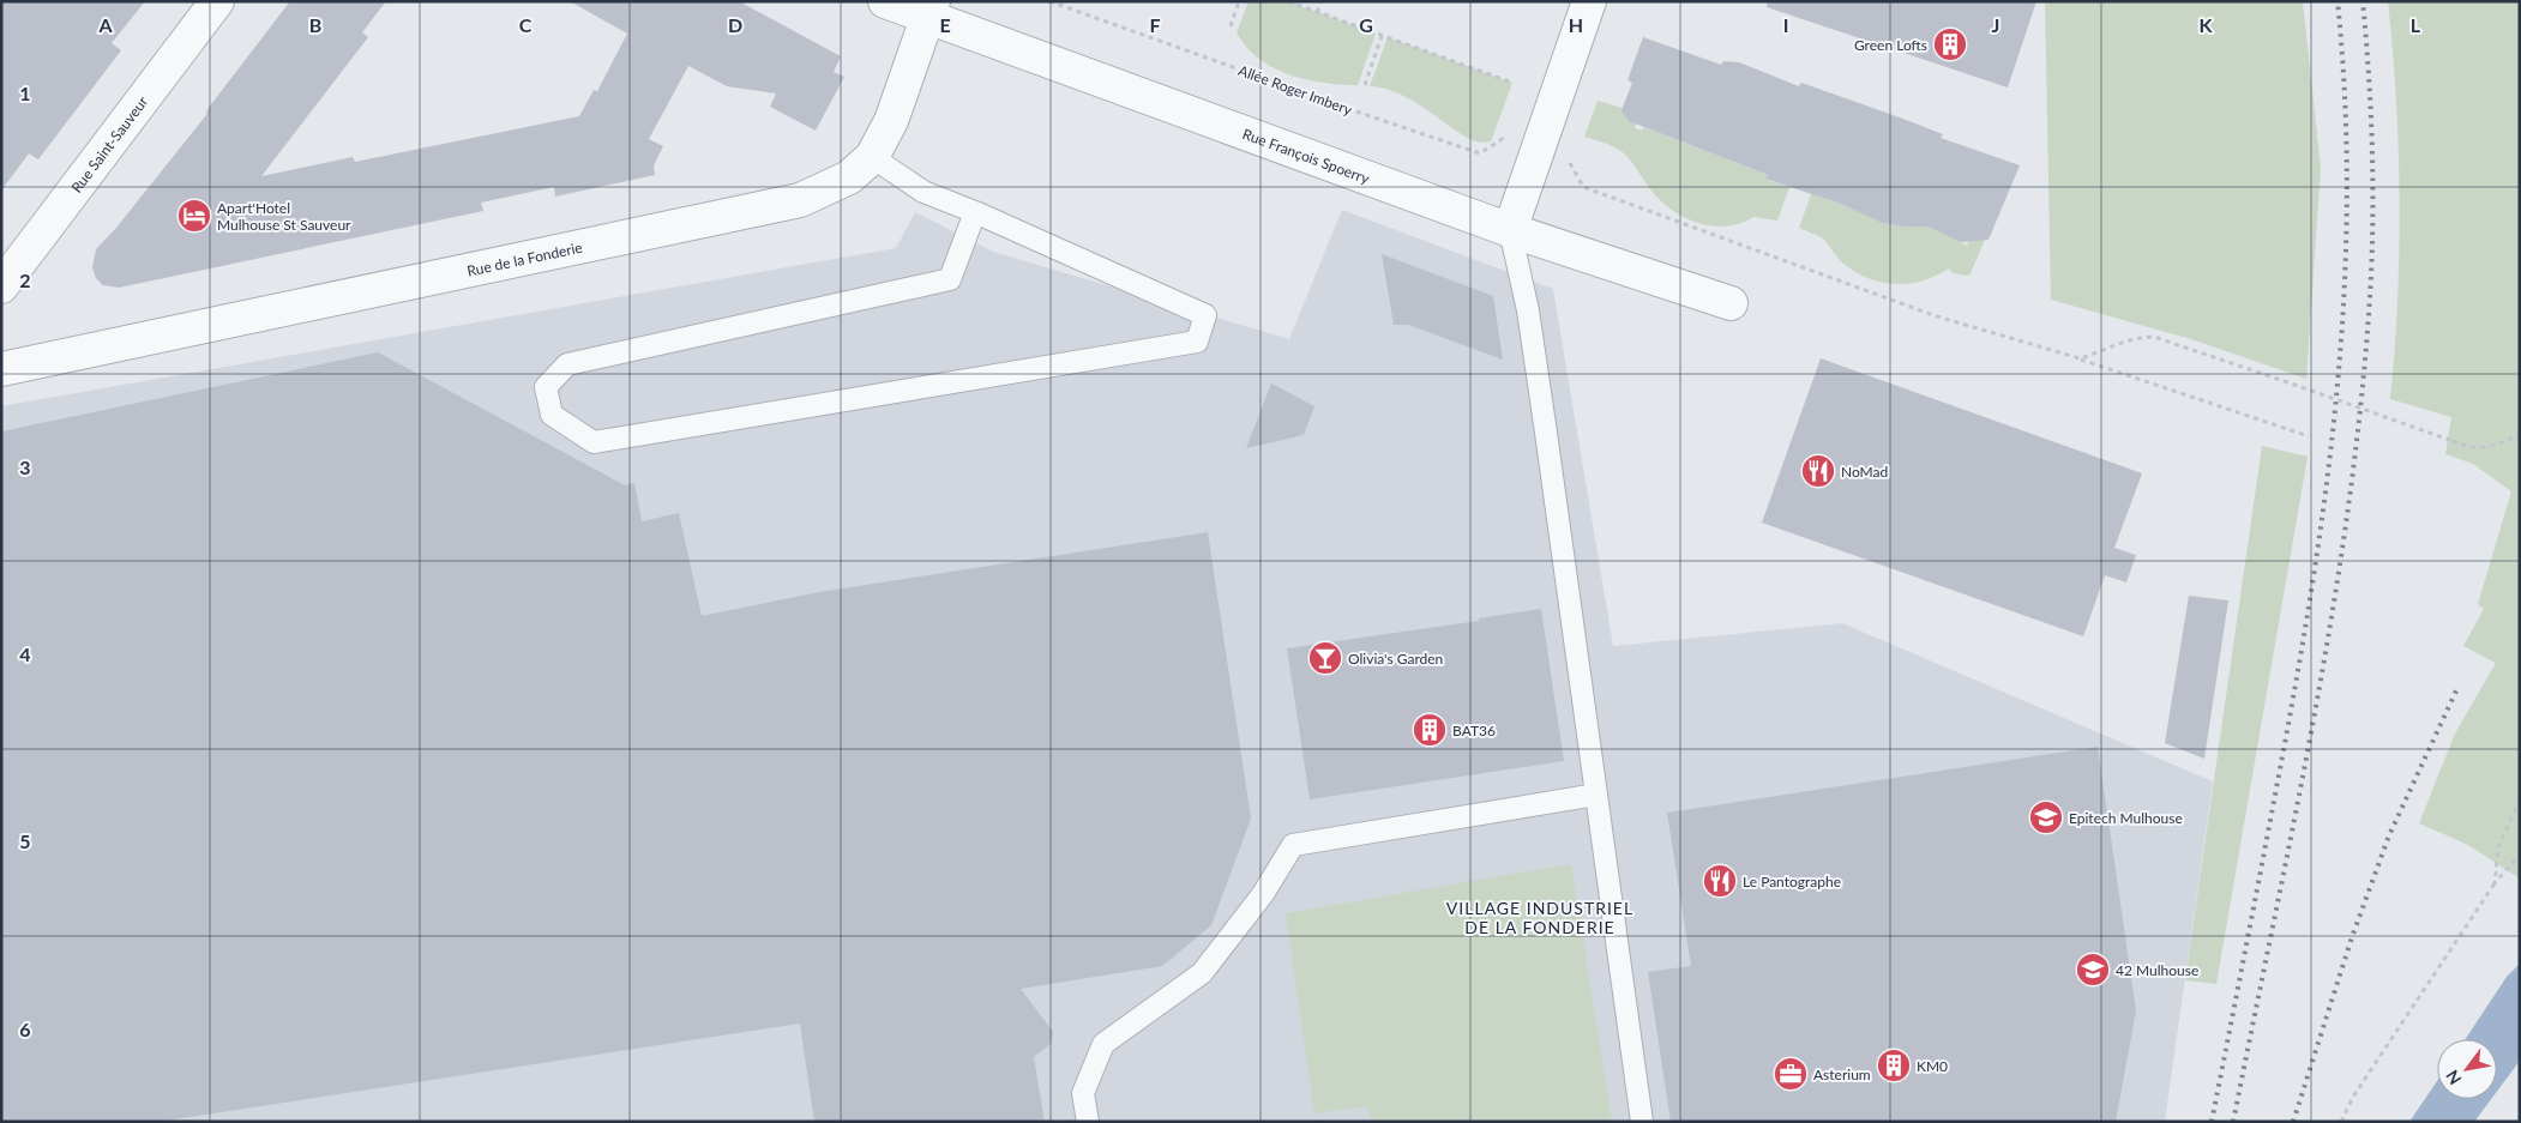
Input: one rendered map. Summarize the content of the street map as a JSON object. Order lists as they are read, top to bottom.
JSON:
{
  "streets": {
    "street": ["Rue Saint-Sauveur", "Rue François Spoerry", "Rue de la Fonderie"],
    "path": ["Allée Roger Imbery"]
  },
  "crossings": [
    ["Rue François Spoerry", "Rue de la Fonderie"]
  ],
  "districts": ["VILLAGE INDUSTRIEL DE LA FONDERIE"],
  "places": {
    "building": ["Green Lofts", "BAT36", "KM0"],
    "hotel": ["Apart'Hotel Mulhouse St Sauveur"],
    "restaurant": ["NoMad", "Le Pantographe"],
    "bar": ["Olivia's Garden"],
    "school or university": ["Epitech Mulhouse", "42 Mulhouse"],
    "office": ["Asterium"]
  },
  "north": "bottom left",
  "grid": {
    "columns": [
      "A",
      "B",
      "C",
      "D",
      "E",
      "F",
      "G",
      "H",
      "I",
      "J",
      "K",
      "L"
    ],
    "rows": [
      "1",
      "2",
      "3",
      "4",
      "5",
      "6"
    ]
  }
}
